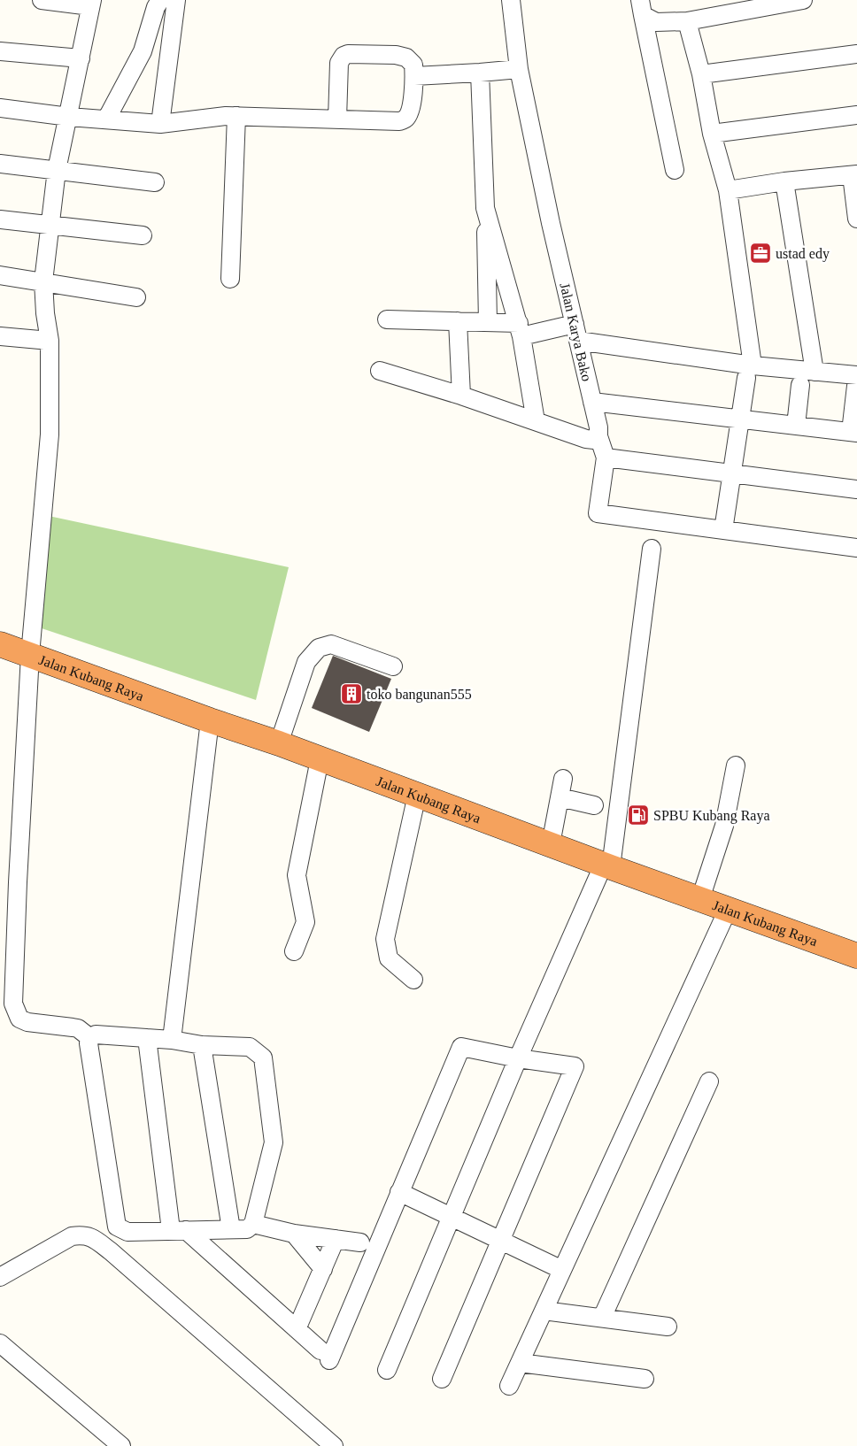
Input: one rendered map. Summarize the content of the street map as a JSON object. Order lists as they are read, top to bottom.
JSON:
{
  "streets": {
    "highway": ["Jalan Kubang Raya"],
    "street": ["Jalan Karya Bako"]
  },
  "places": {
    "office": ["ustad edy"],
    "building": ["toko bangunan555"],
    "fuel station": ["SPBU Kubang Raya"]
  }
}
